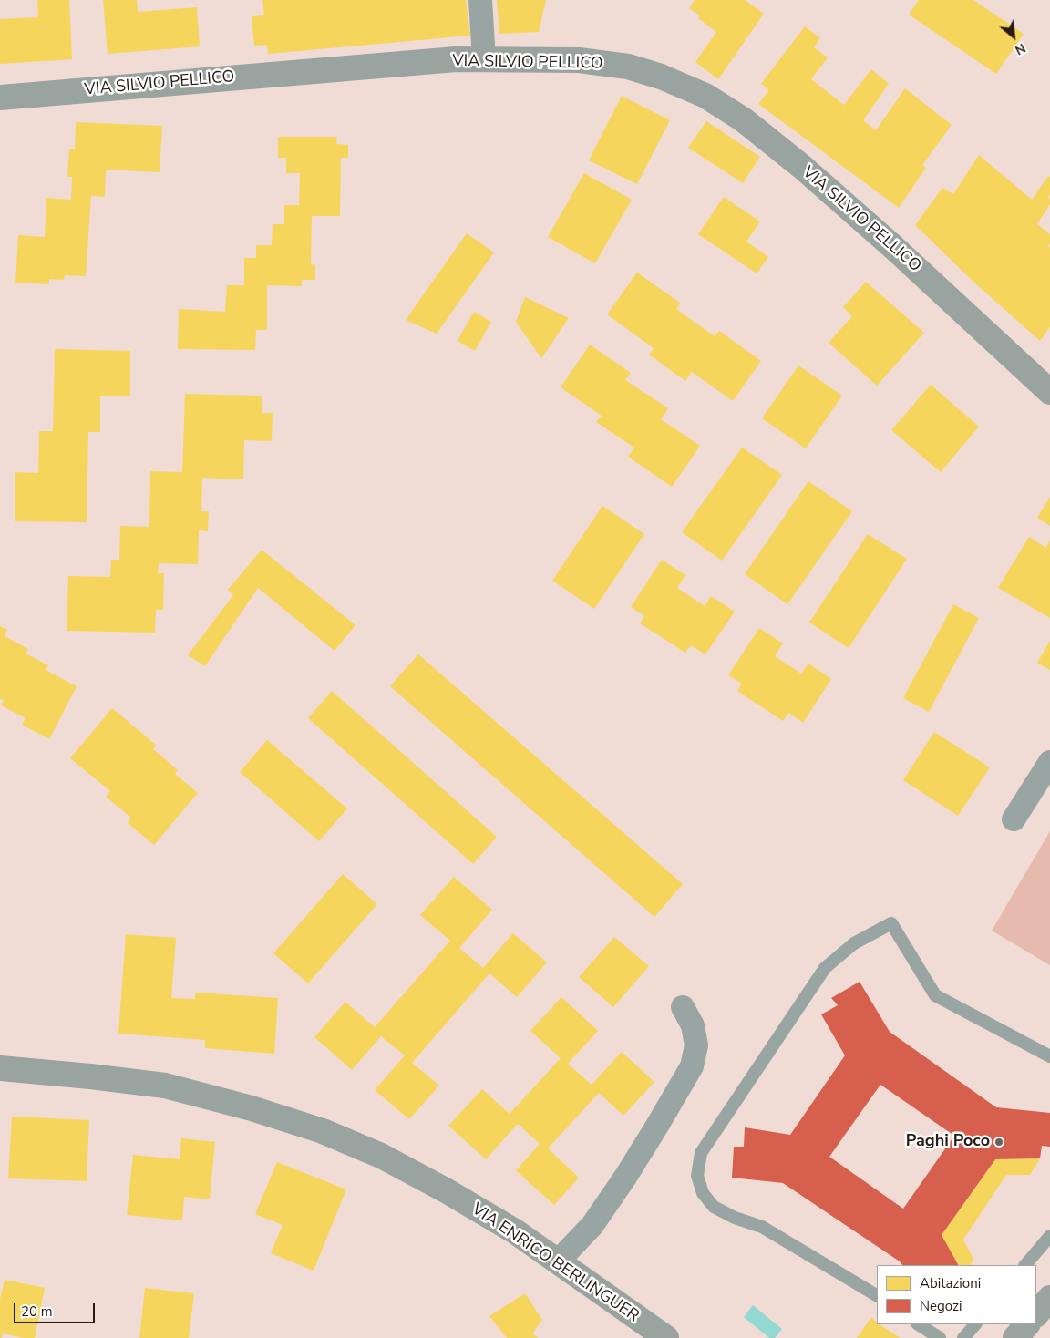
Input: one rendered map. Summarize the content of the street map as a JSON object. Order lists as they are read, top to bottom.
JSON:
{
  "streets": {
    "street": ["VIA SILVIO PELLICO", "VIA ENRICO BERLINGUER"]
  },
  "places": ["Paghi Poco"],
  "legend": ["Abitazioni", "Negozi"],
  "scale_bar": "20 m",
  "north": "bottom right"
}
